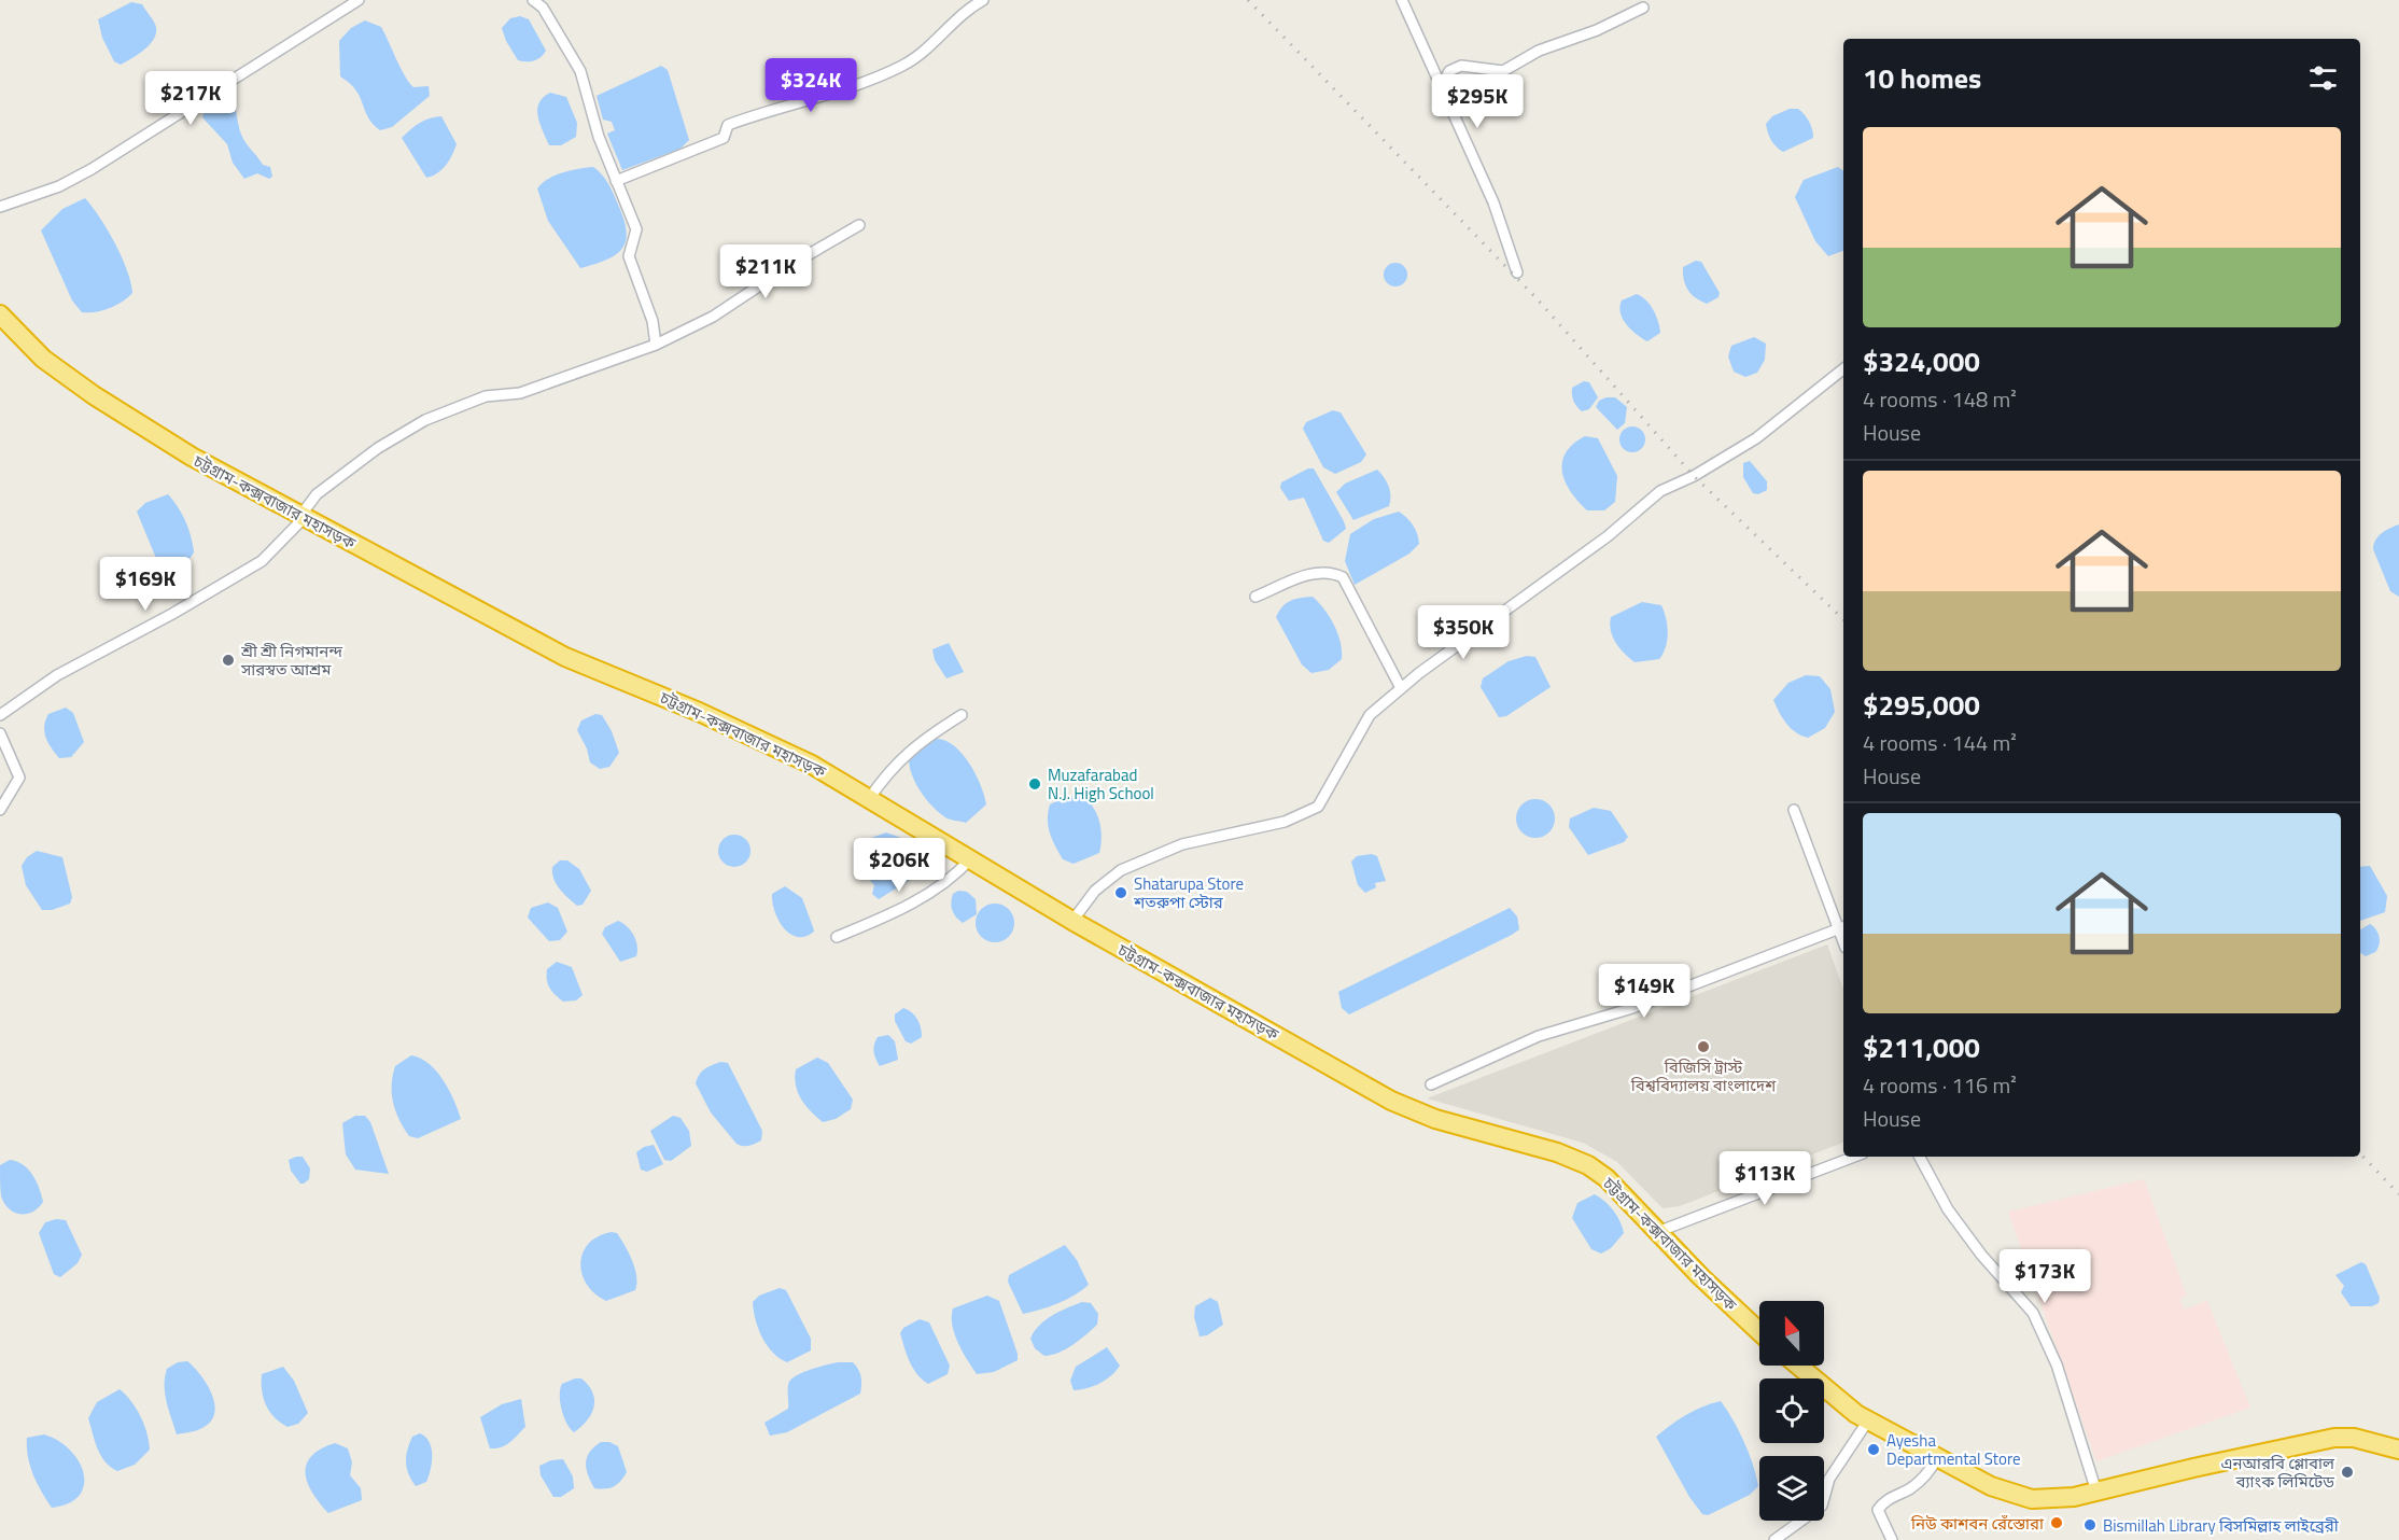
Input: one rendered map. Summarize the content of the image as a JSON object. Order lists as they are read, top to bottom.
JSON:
{
  "streets": {
    "highway": ["চট্টগ্রাম-কক্সবাজার মহাসড়ক"]
  },
  "places": [
    "শ্রী শ্রী নিগমানন্দ সারস্বত আশ্রম",
    "Muzafarabad N.J. High School",
    "Shatarupa Store শতরুপা স্টোর",
    "বিজিসি ট্রাস্ট বিশ্ববিদ্যালয় বাংলাদেশ",
    "Ayesha Departmental Store",
    "এনআরবি গ্লোবাল ব্যাংক লিমিটেড",
    "নিউ কাশবন রেঁস্তোরা",
    "Bismillah Library বিসমিল্লাহ লাইব্রেরী"
  ],
  "north": "top",
  "page": {
    "heading": "10 homes",
    "price": [
      "$324K",
      "$217K",
      "$295K",
      "$211K",
      "$169K",
      "$350K",
      "$206K",
      "$149K",
      "$113K",
      "$173K"
    ],
    "list": [
      {
        "name": "$324,000",
        "note": "4 rooms · 148 m² · House"
      },
      {
        "name": "$295,000",
        "note": "4 rooms · 144 m² · House"
      },
      {
        "name": "$211,000",
        "note": "4 rooms · 116 m² · House"
      }
    ]
  }
}
